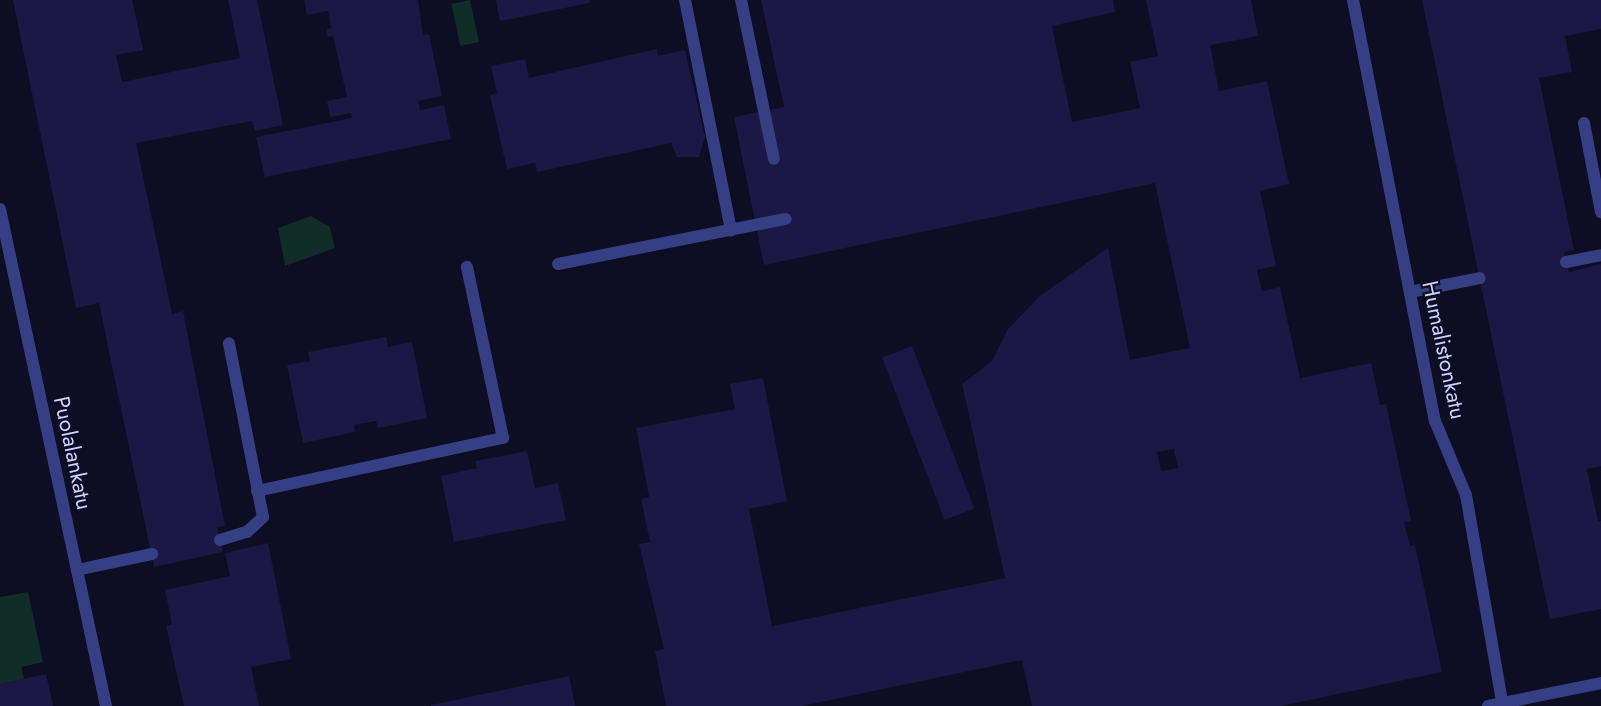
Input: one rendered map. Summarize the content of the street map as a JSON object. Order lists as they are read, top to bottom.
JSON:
{
  "streets": {
    "street": ["Humalistonkatu", "Puolalankatu"]
  }
}
